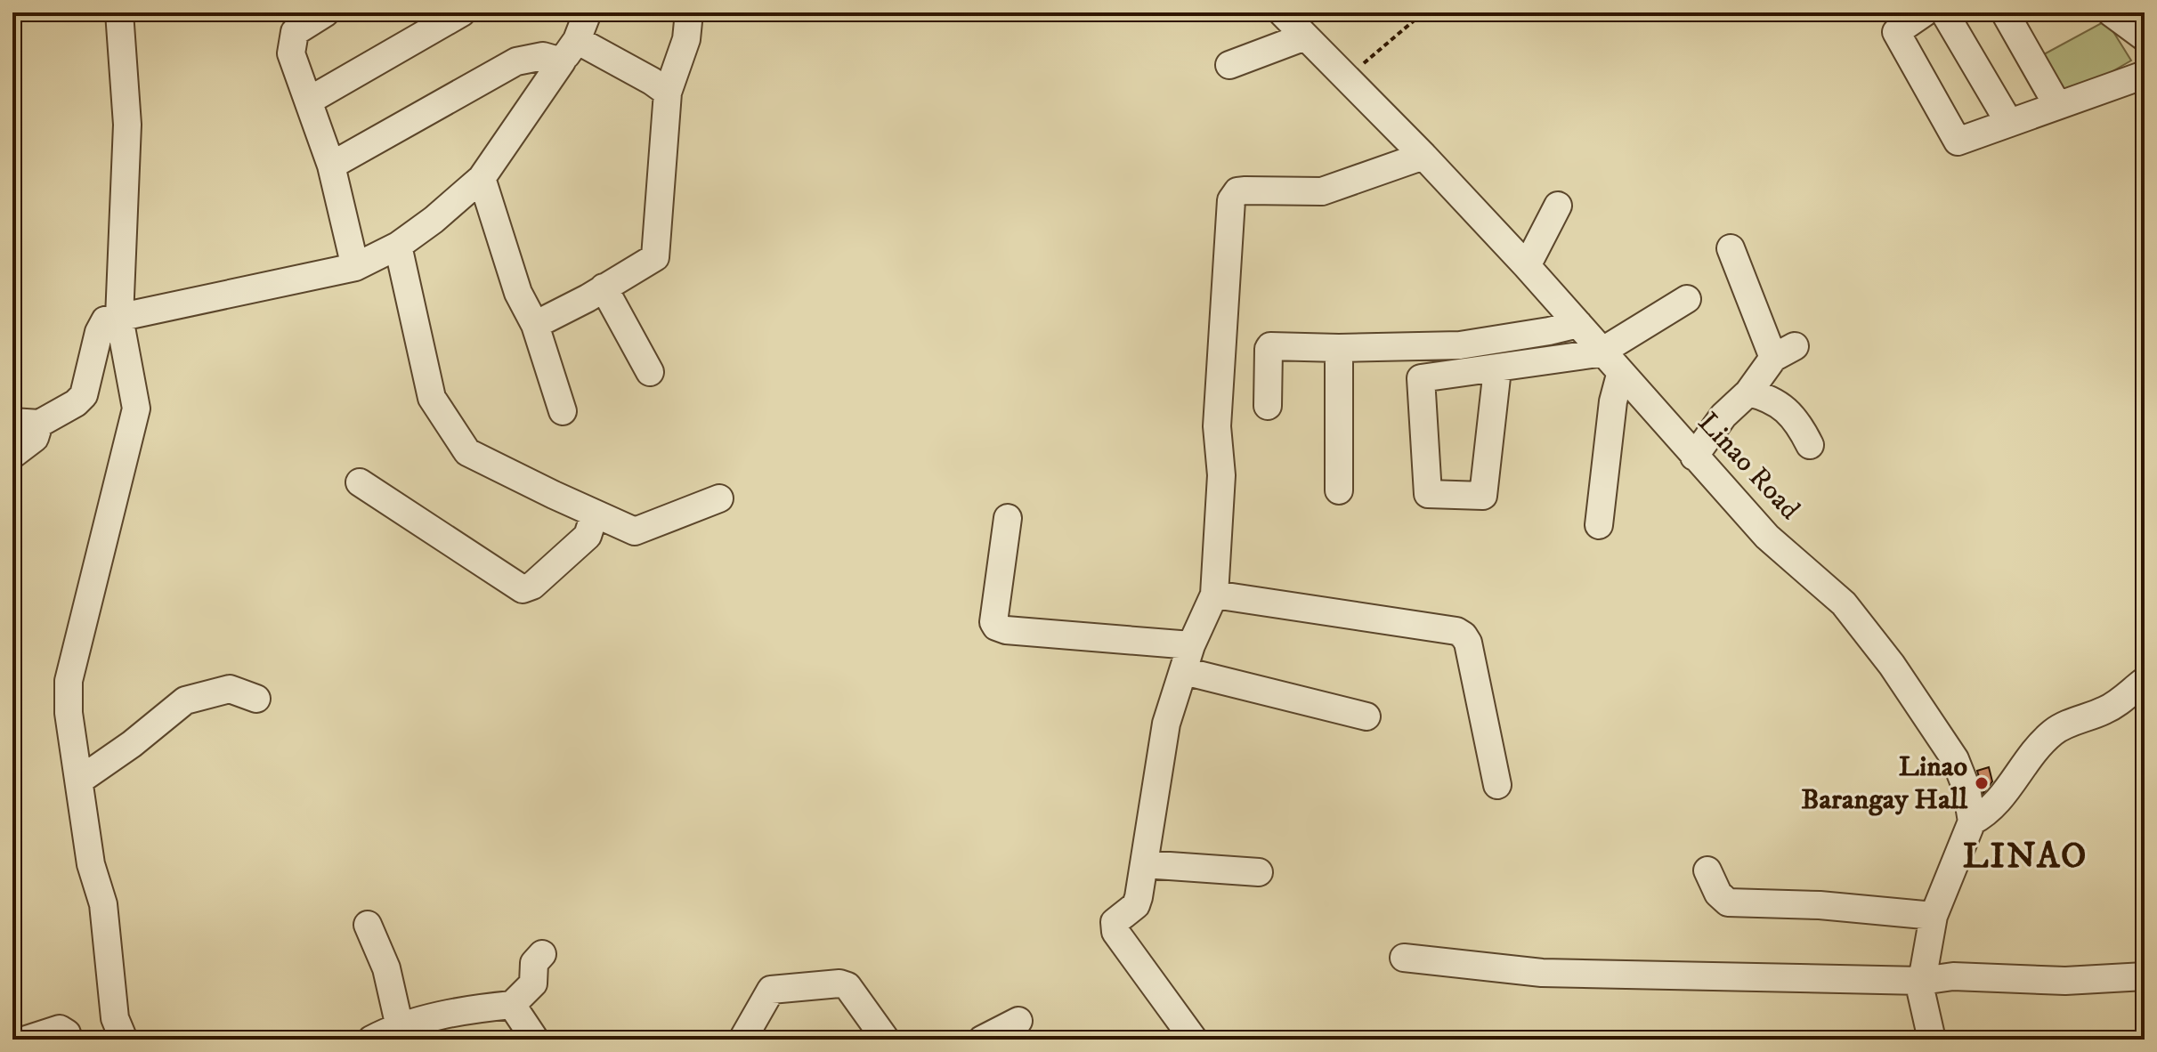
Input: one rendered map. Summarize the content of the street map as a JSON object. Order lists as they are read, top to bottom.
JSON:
{
  "streets": {
    "street": ["Linao Road"]
  },
  "districts": ["LINAO"],
  "places": ["Linao Barangay Hall"]
}
